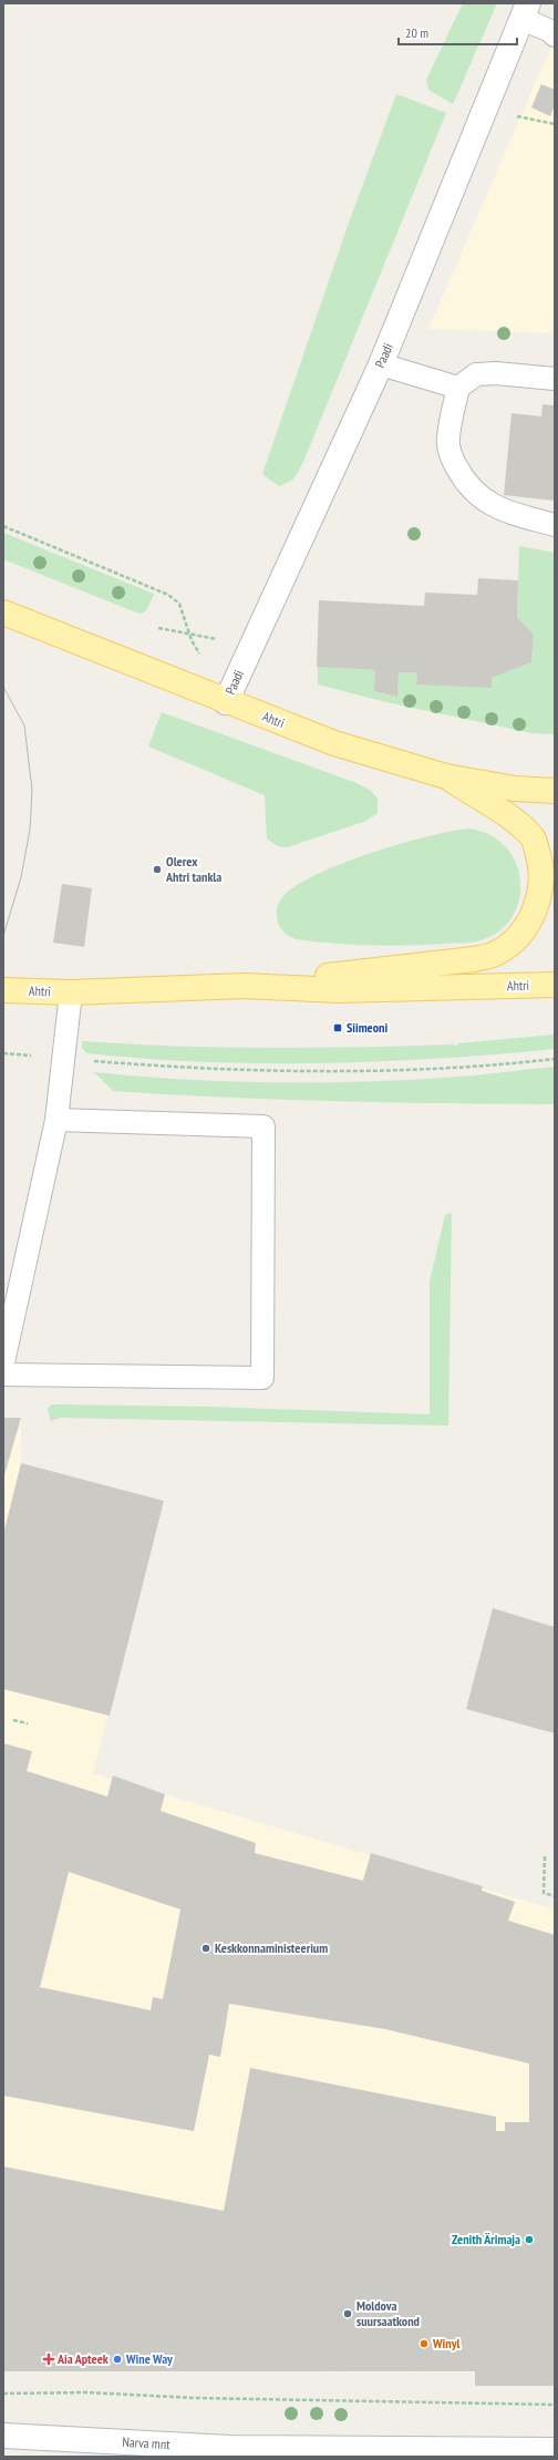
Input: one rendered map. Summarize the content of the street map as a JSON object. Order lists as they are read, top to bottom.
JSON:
{
  "streets": {
    "main road": ["Ahtri"],
    "street": ["Paadi", "Narva mnt"]
  },
  "crossings": [
    ["Paadi", "Ahtri"]
  ],
  "places": {
    "other": [
      "Olerex Ahtri tankla",
      "Keskkonnaministeerium",
      "Zenith Ärimaja",
      "Moldova suursaatkond",
      "Winyl",
      "Wine Way"
    ],
    "transit": ["Siimeoni"],
    "health": ["Aia Apteek"]
  },
  "scale_bar": "20 m"
}
